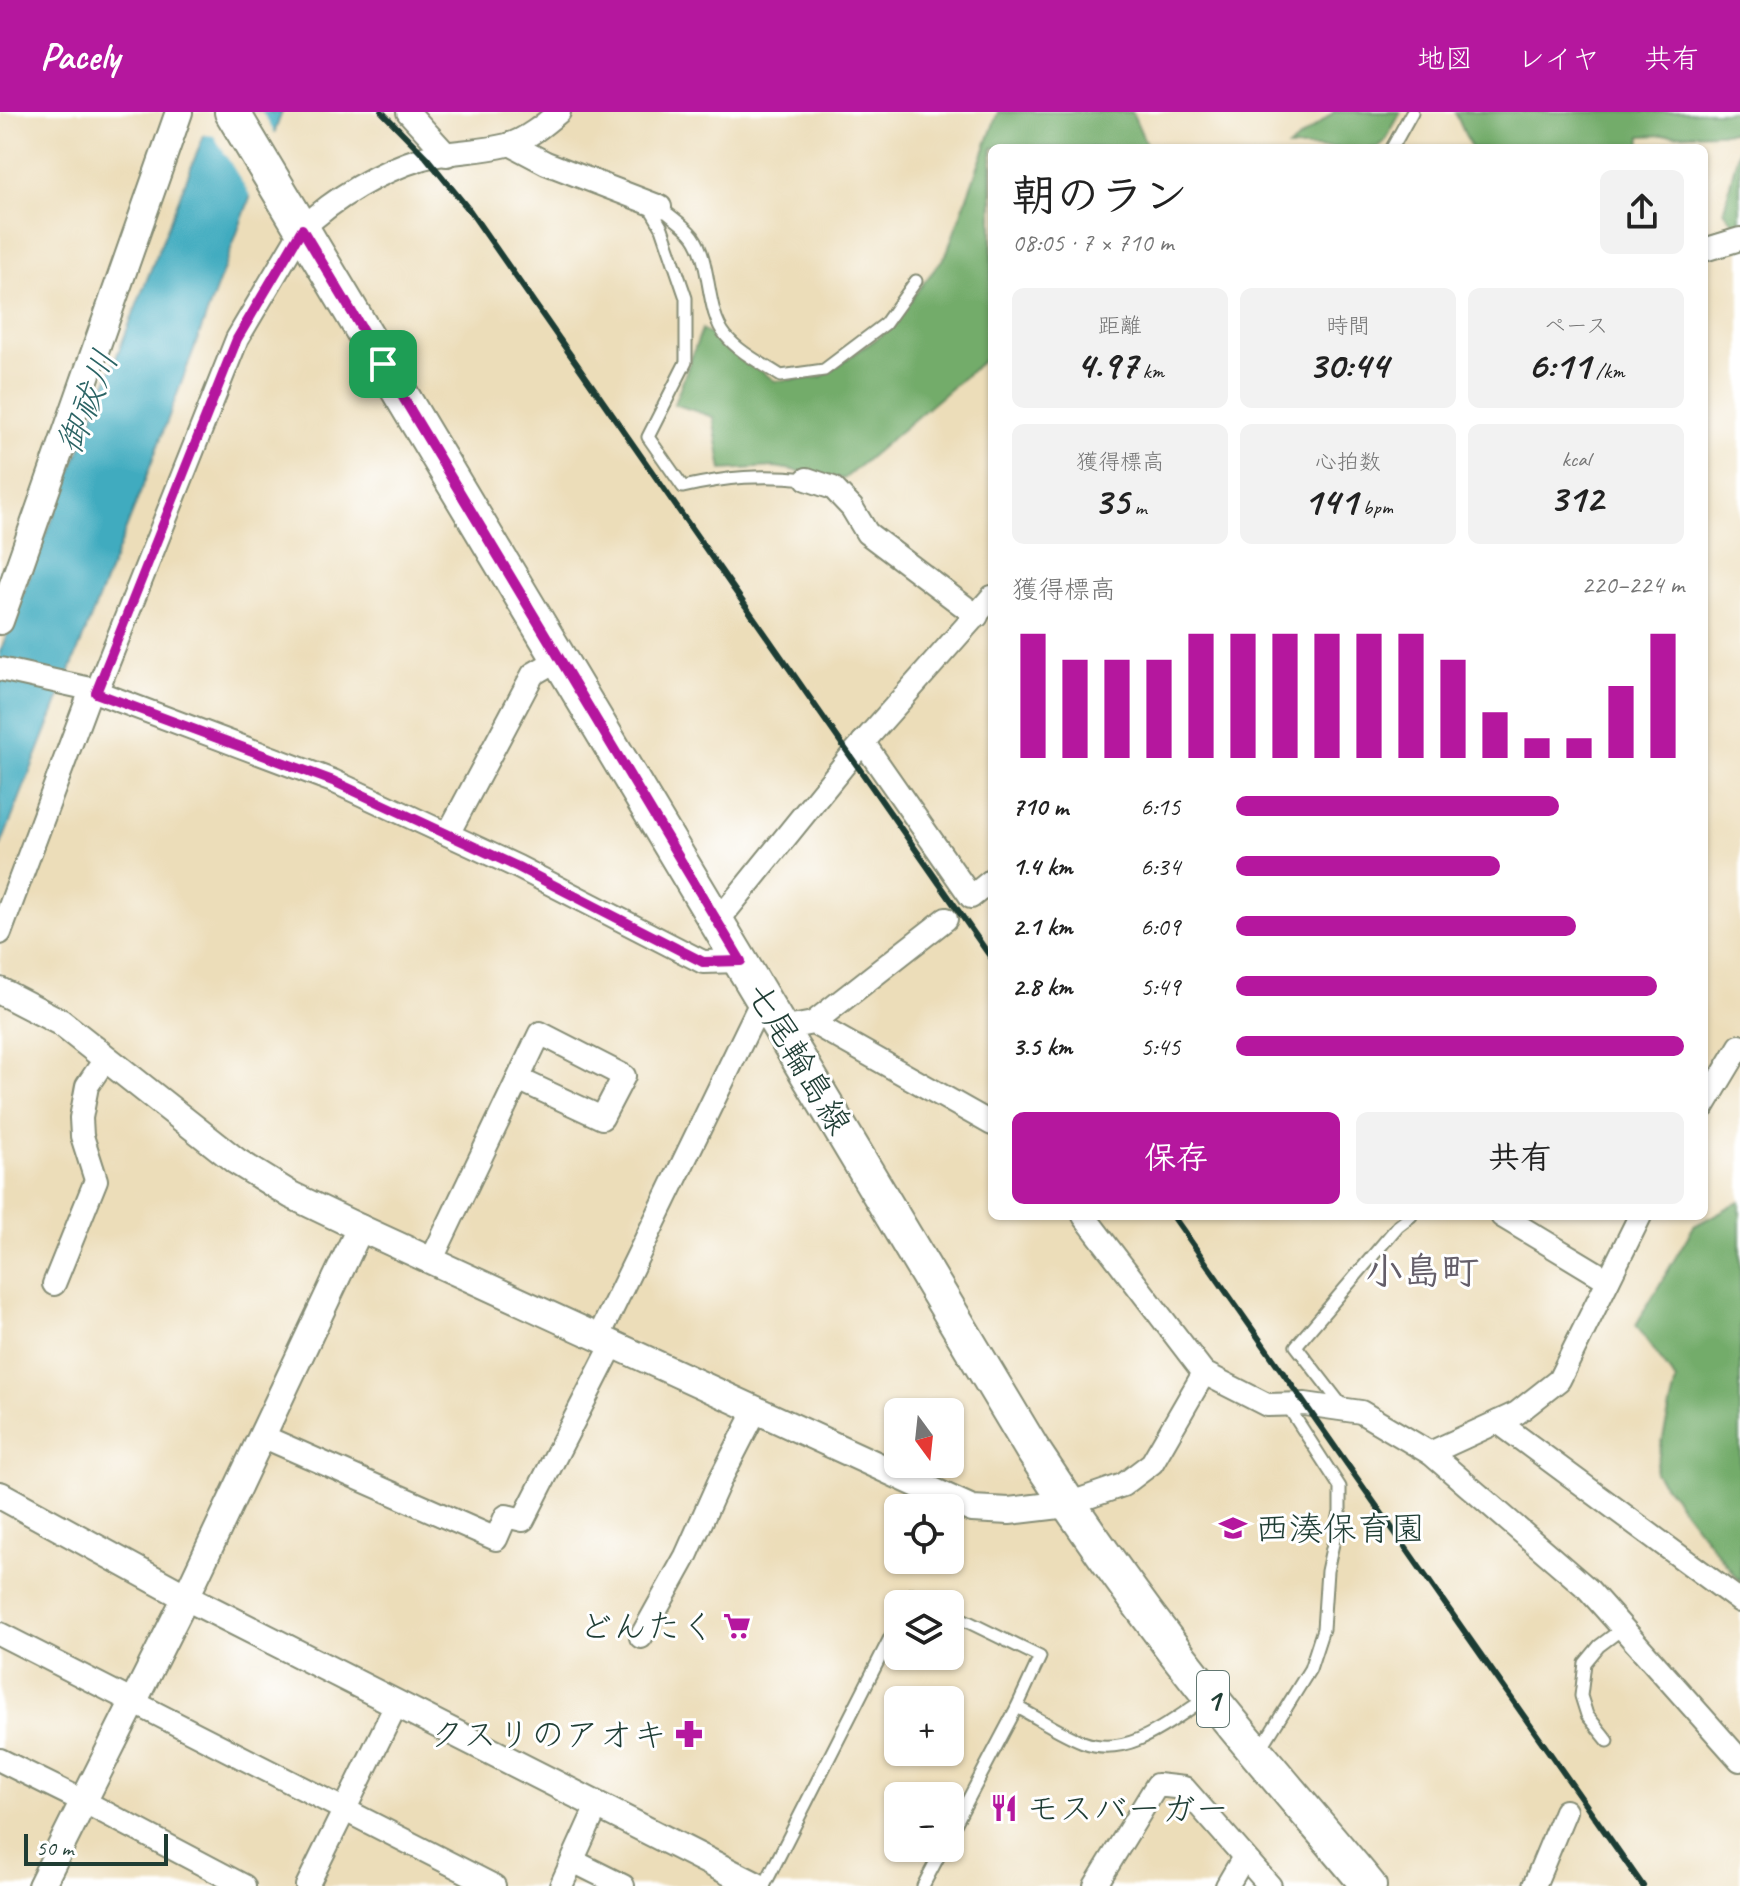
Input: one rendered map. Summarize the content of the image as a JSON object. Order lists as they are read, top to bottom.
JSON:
{
  "streets": {
    "main road": ["七尾輪島線", "1"]
  },
  "districts": ["小島町"],
  "water": ["御祓川"],
  "places": {
    "school or university": ["西湊保育園"],
    "supermarket": ["どんたく"],
    "pharmacy": ["クスリのアオキ"],
    "restaurant": ["モスバーガー"]
  },
  "scale_bar": "50 m",
  "north": "bottom",
  "page": {
    "header": "Pacely",
    "nav": ["地図", "レイヤ", "共有"],
    "heading": ["朝のラン", "08:05 · 7 × 710 m"],
    "stats": [
      ["距離", "4.97 km"],
      ["時間", "30:44"],
      ["ペース", "6:11 /km"],
      ["獲得標高", "35 m"],
      ["心拍数", "141 bpm"],
      ["kcal", "312"]
    ],
    "chart": ["獲得標高", "220–224 m"],
    "list": [
      {
        "name": "710 m",
        "note": "6:15"
      },
      {
        "name": "1.4 km",
        "note": "6:34"
      },
      {
        "name": "2.1 km",
        "note": "6:09"
      },
      {
        "name": "2.8 km",
        "note": "5:49"
      },
      {
        "name": "3.5 km",
        "note": "5:45"
      }
    ],
    "buttons": ["保存", "共有"],
    "map_buttons": ["+", "−"],
    "scale": "50 m"
  }
}
